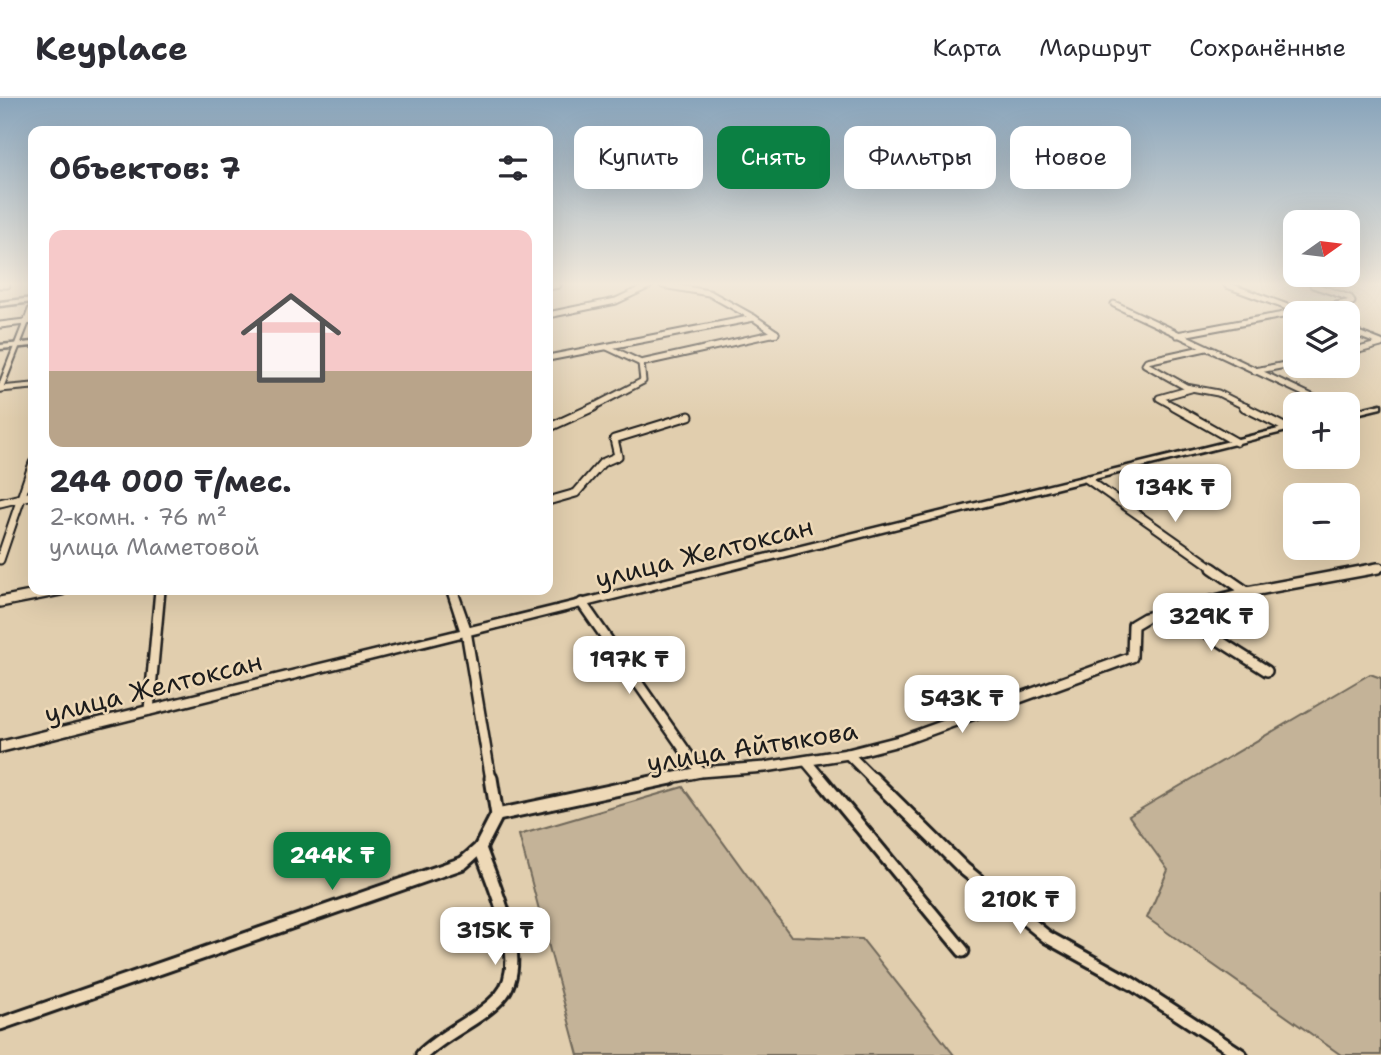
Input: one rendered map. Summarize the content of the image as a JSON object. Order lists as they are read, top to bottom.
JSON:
{
  "streets": {
    "street": ["улица Желтоксан", "улица Айтыкова"]
  },
  "north": "right",
  "page": {
    "header": "Keyplace",
    "nav": ["Карта", "Маршрут", "Сохранённые"],
    "chip": [
      "Купить",
      "Снять",
      "Фильтры",
      "Новое"
    ],
    "heading": "Объектов: 7",
    "map_buttons": ["+", "−"],
    "list": [
      {
        "name": "244 000 ₸/мес.",
        "note": "2-комн. · 76 m² · улица Маметовой"
      }
    ],
    "price": [
      "134K ₸",
      "329K ₸",
      "197K ₸",
      "543K ₸",
      "244K ₸",
      "210K ₸",
      "315K ₸"
    ]
  }
}
